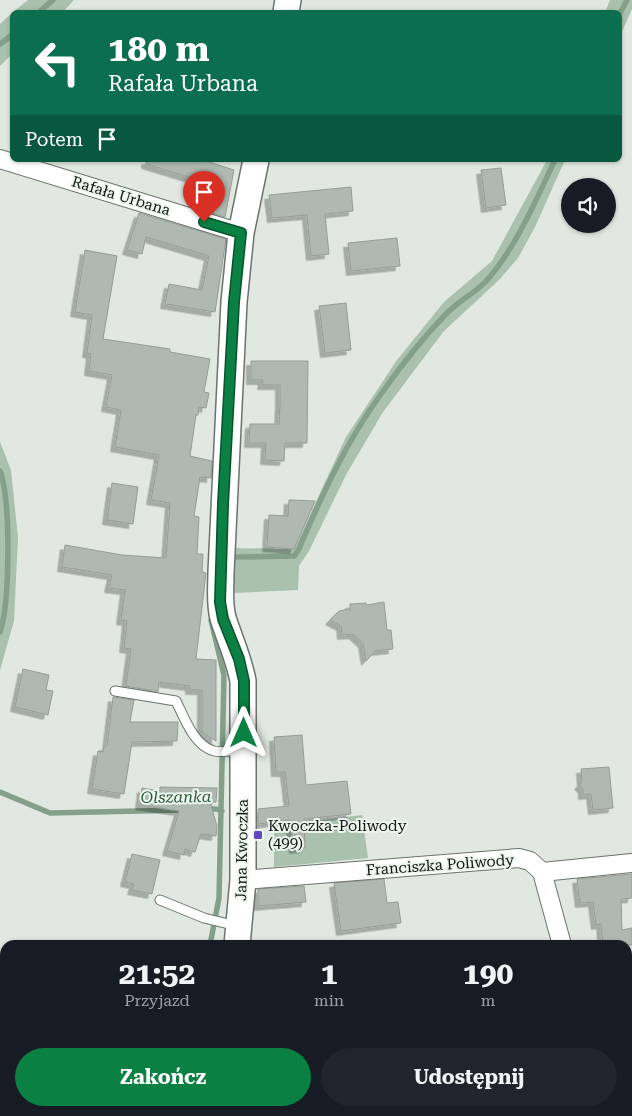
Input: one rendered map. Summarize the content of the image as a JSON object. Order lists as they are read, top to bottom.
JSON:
{
  "streets": {
    "street": ["Rafała Urbana", "Jana Kwoczka", "Franciszka Poliwody"]
  },
  "crossings": [
    ["Rafała Urbana", "Jana Kwoczka"],
    ["Jana Kwoczka", "Franciszka Poliwody"]
  ],
  "water": ["Olszanka"],
  "places": {
    "transit": ["Kwoczka-Poliwody (499)"]
  },
  "page": {
    "turn": ["180 m", "Rafała Urbana"],
    "then": "Potem",
    "eta": [
      "21:52",
      "Przyjazd",
      "1",
      "min",
      "190",
      "m"
    ],
    "buttons": ["Zakończ", "Udostępnij"]
  }
}
